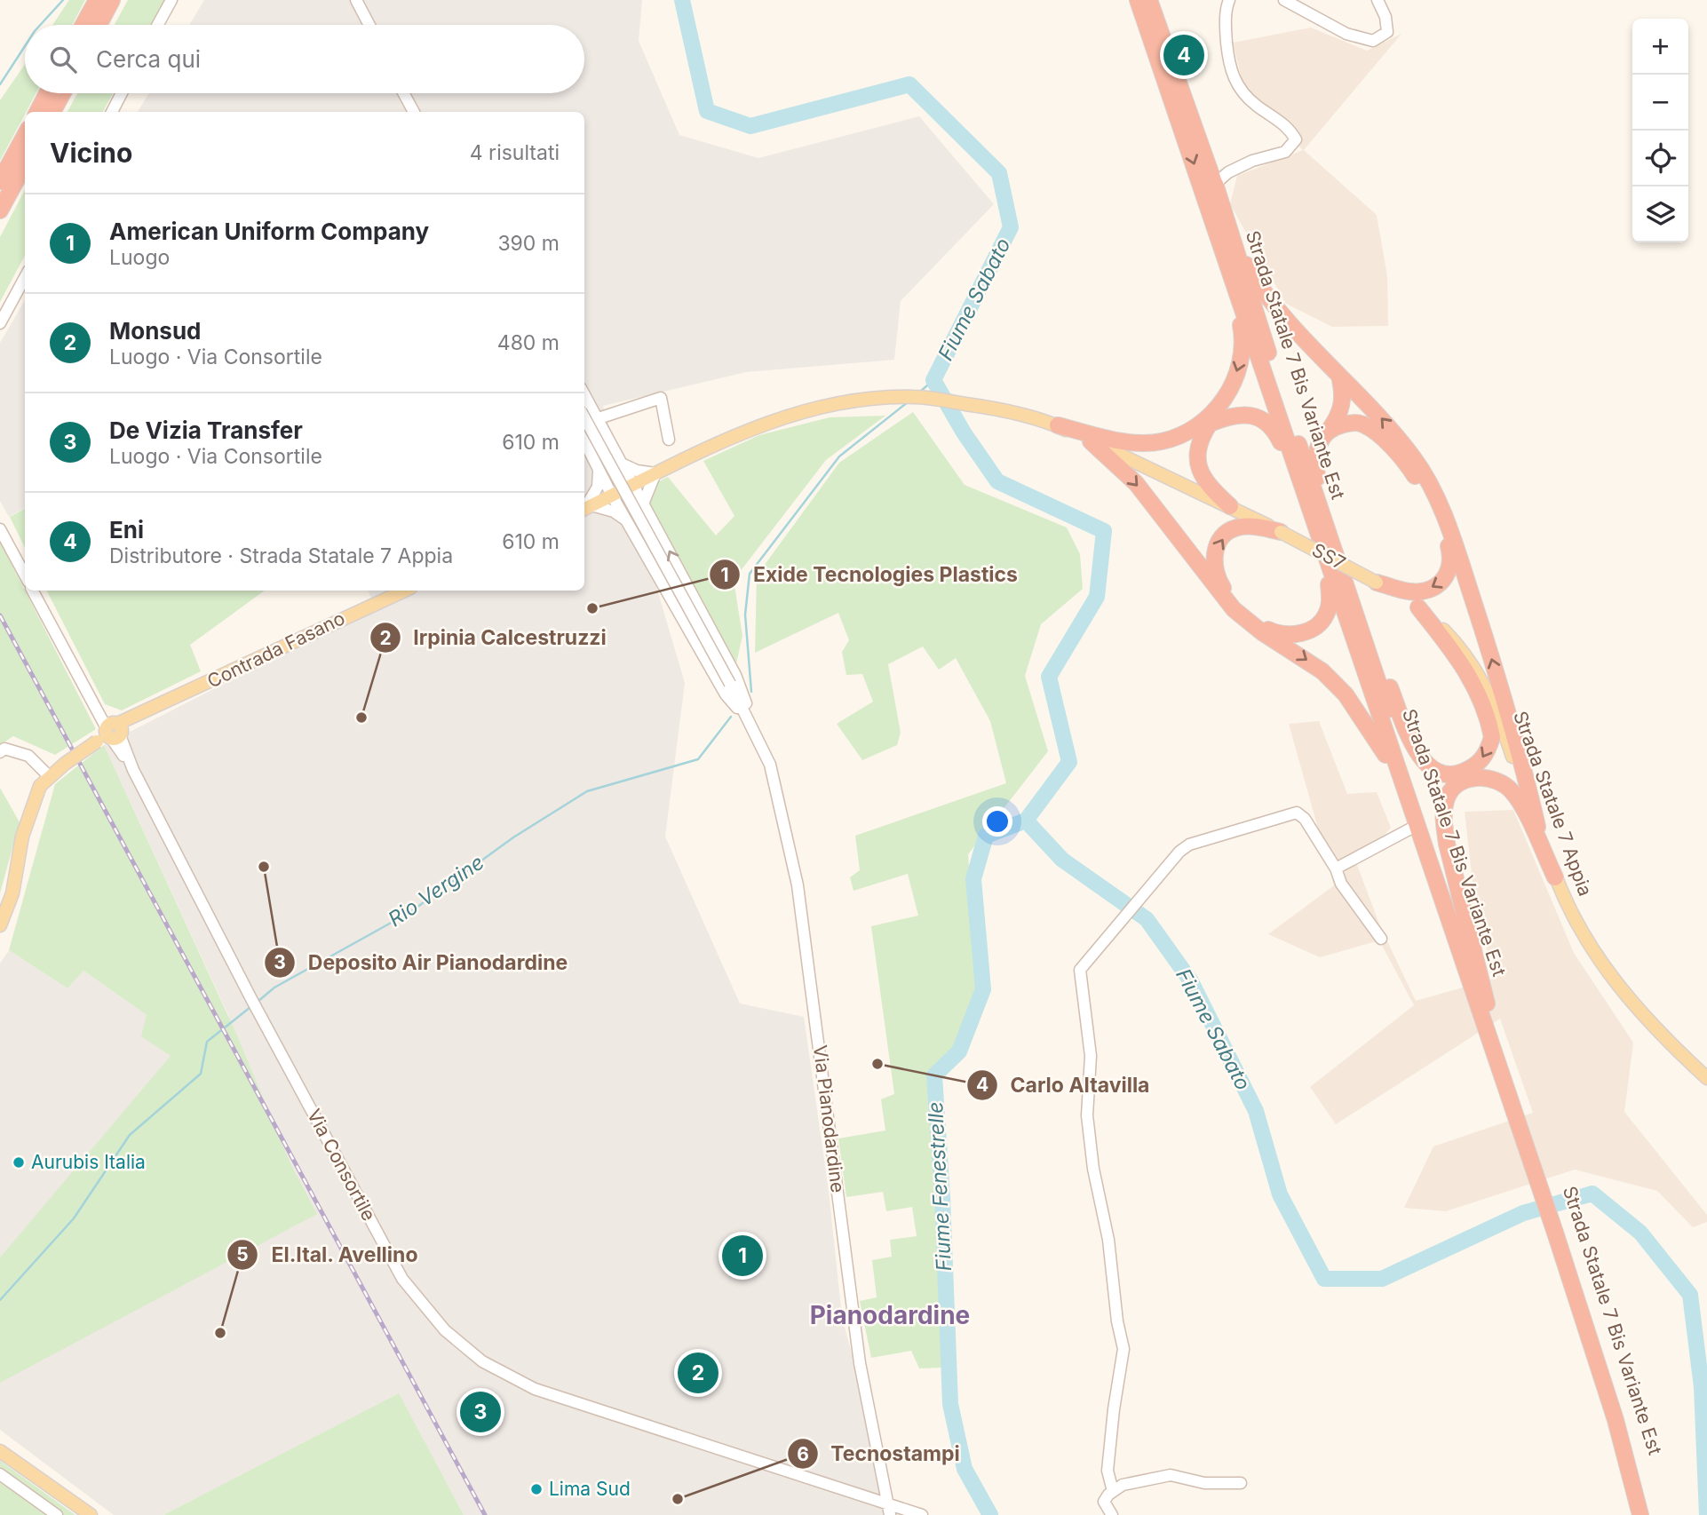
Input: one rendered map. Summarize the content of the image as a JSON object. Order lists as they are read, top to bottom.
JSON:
{
  "streets": {
    "highway": ["Strada Statale 7 Bis Variante Est", "SS7"],
    "main road": ["Contrada Fasano", "Strada Statale 7 Appia"],
    "street": ["Via Pianodardine", "Via Consortile"]
  },
  "crossings": [
    ["Strada Statale 7 Bis Variante Est", "SS7"],
    ["SS7", "Strada Statale 7 Appia"],
    ["Contrada Fasano", "Via Consortile"],
    ["Via Pianodardine", "Via Consortile"]
  ],
  "districts": ["Pianodardine"],
  "water": ["Fiume Sabato", "Rio Vergine", "Fiume Fenestrelle"],
  "places": [
    "Exide Tecnologies Plastics",
    "Irpinia Calcestruzzi",
    "Deposito Air Pianodardine",
    "Carlo Altavilla",
    "Aurubis Italia",
    "El.Ital. Avellino",
    "Lima Sud",
    "Tecnostampi"
  ],
  "page": {
    "map_buttons": ["+", "−"],
    "search": "Cerca qui",
    "pins": [
      "4",
      "1",
      "2",
      "3"
    ],
    "heading": ["Vicino", "4 risultati"],
    "list": [
      {
        "mark": "1",
        "name": "American Uniform Company",
        "note": "Luogo",
        "value": "390 m"
      },
      {
        "mark": "2",
        "name": "Monsud",
        "note": "Luogo · Via Consortile",
        "value": "480 m"
      },
      {
        "mark": "3",
        "name": "De Vizia Transfer",
        "note": "Luogo · Via Consortile",
        "value": "610 m"
      },
      {
        "mark": "4",
        "name": "Eni",
        "note": "Distributore · Strada Statale 7 Appia",
        "value": "610 m"
      }
    ]
  }
}
